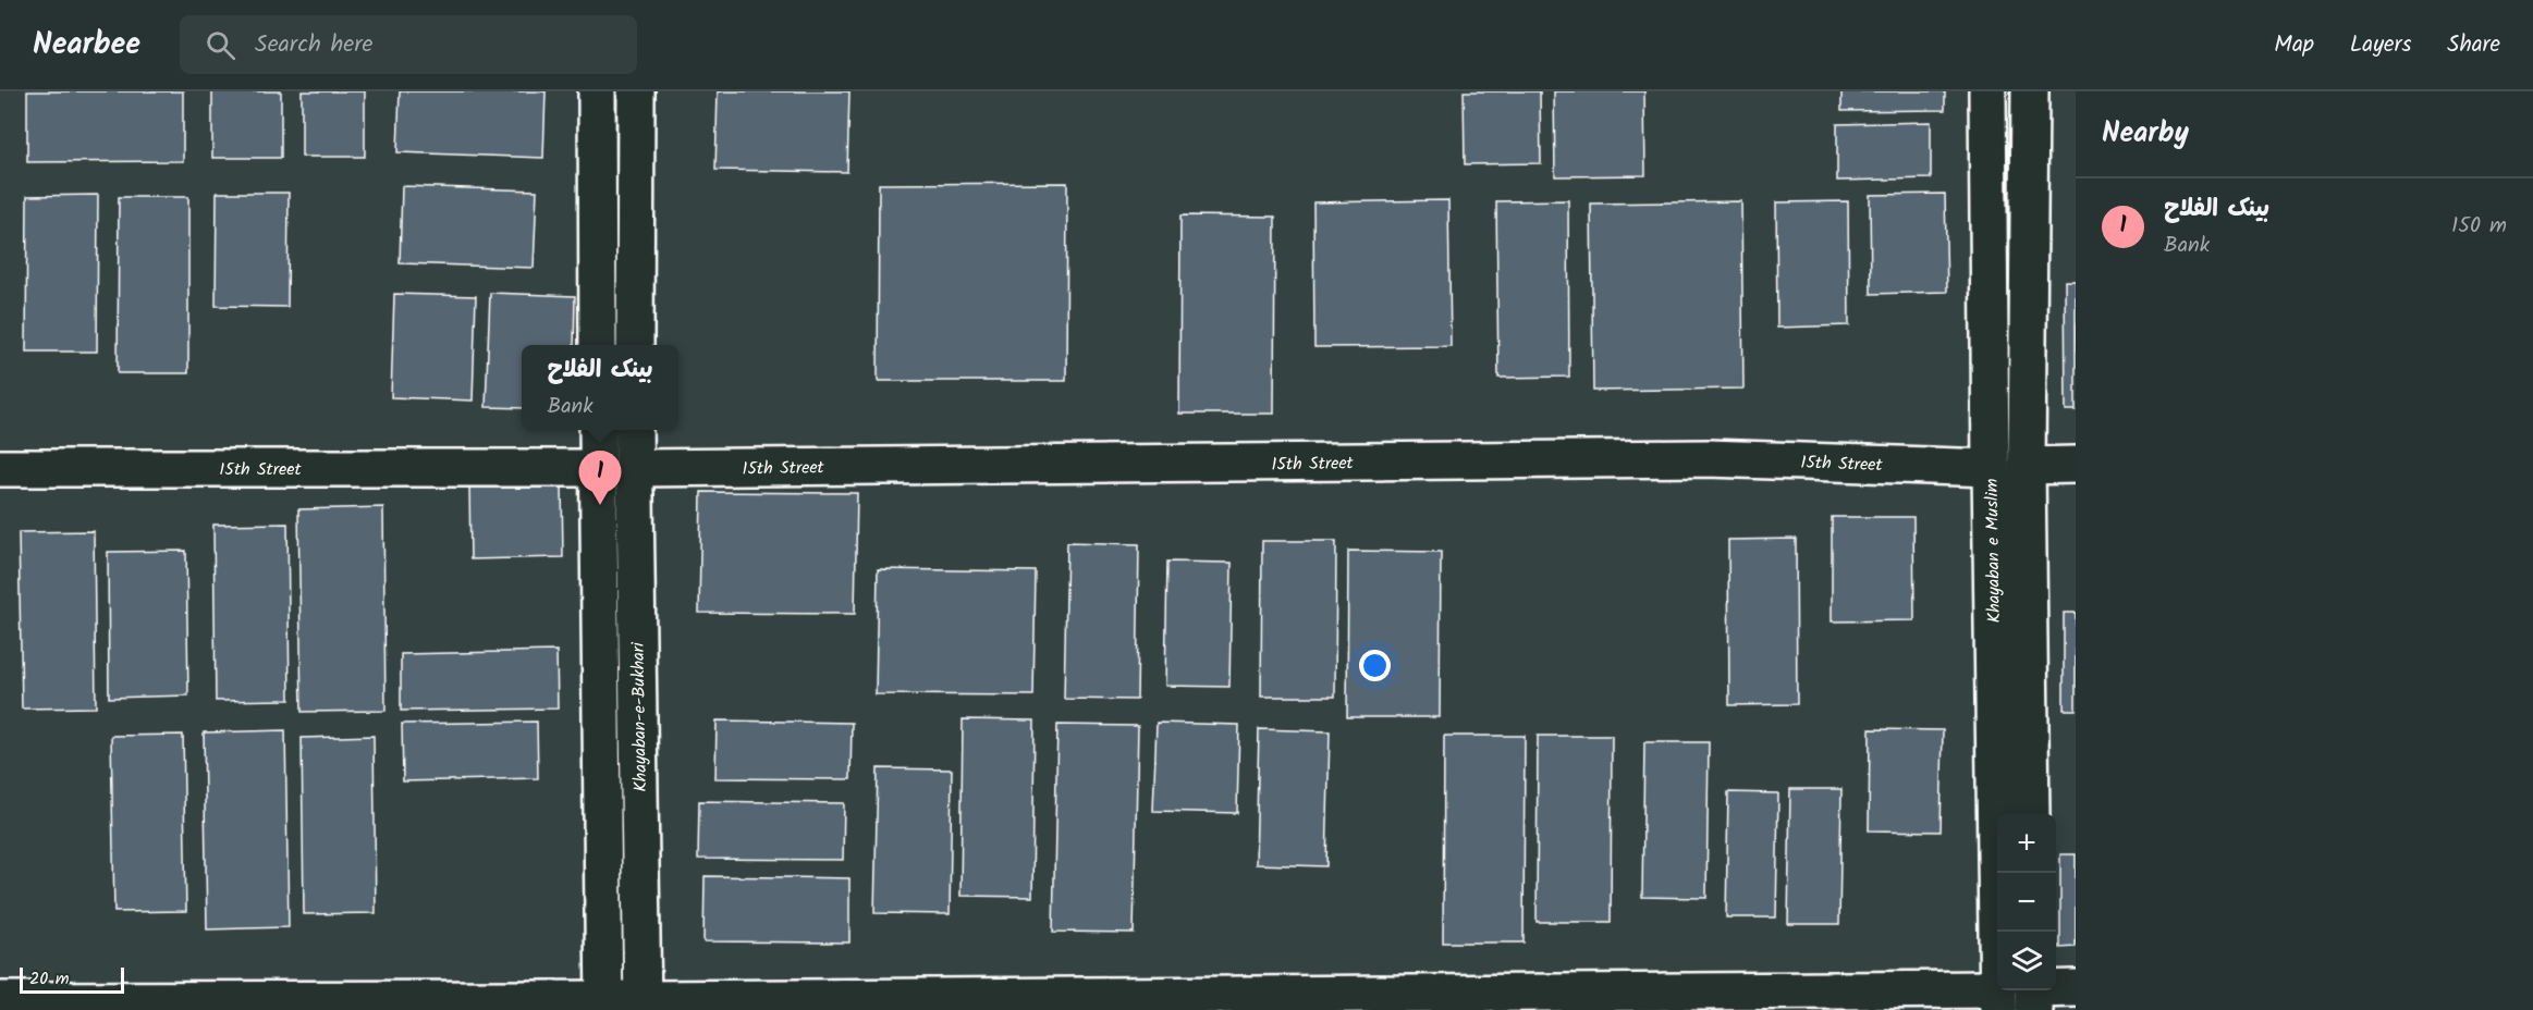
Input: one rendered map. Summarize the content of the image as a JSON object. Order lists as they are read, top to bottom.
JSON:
{
  "streets": {
    "street": ["15th Street", "Khayaban e Muslim", "Khayaban-e-Bukhari"]
  },
  "crossings": [
    ["15th Street", "Khayaban e Muslim"],
    ["15th Street", "Khayaban-e-Bukhari"]
  ],
  "scale_bar": "20 m",
  "page": {
    "header": "Nearbee",
    "search": "Search here",
    "nav": ["Map", "Layers", "Share"],
    "heading": "Nearby",
    "list": [
      {
        "mark": "1",
        "name": "بینک الفلاح",
        "note": "Bank",
        "value": "150 m"
      }
    ],
    "popup": ["بینک الفلاح", "Bank"],
    "pins": "1",
    "map_buttons": ["+", "−"],
    "scale": "20 m"
  }
}
